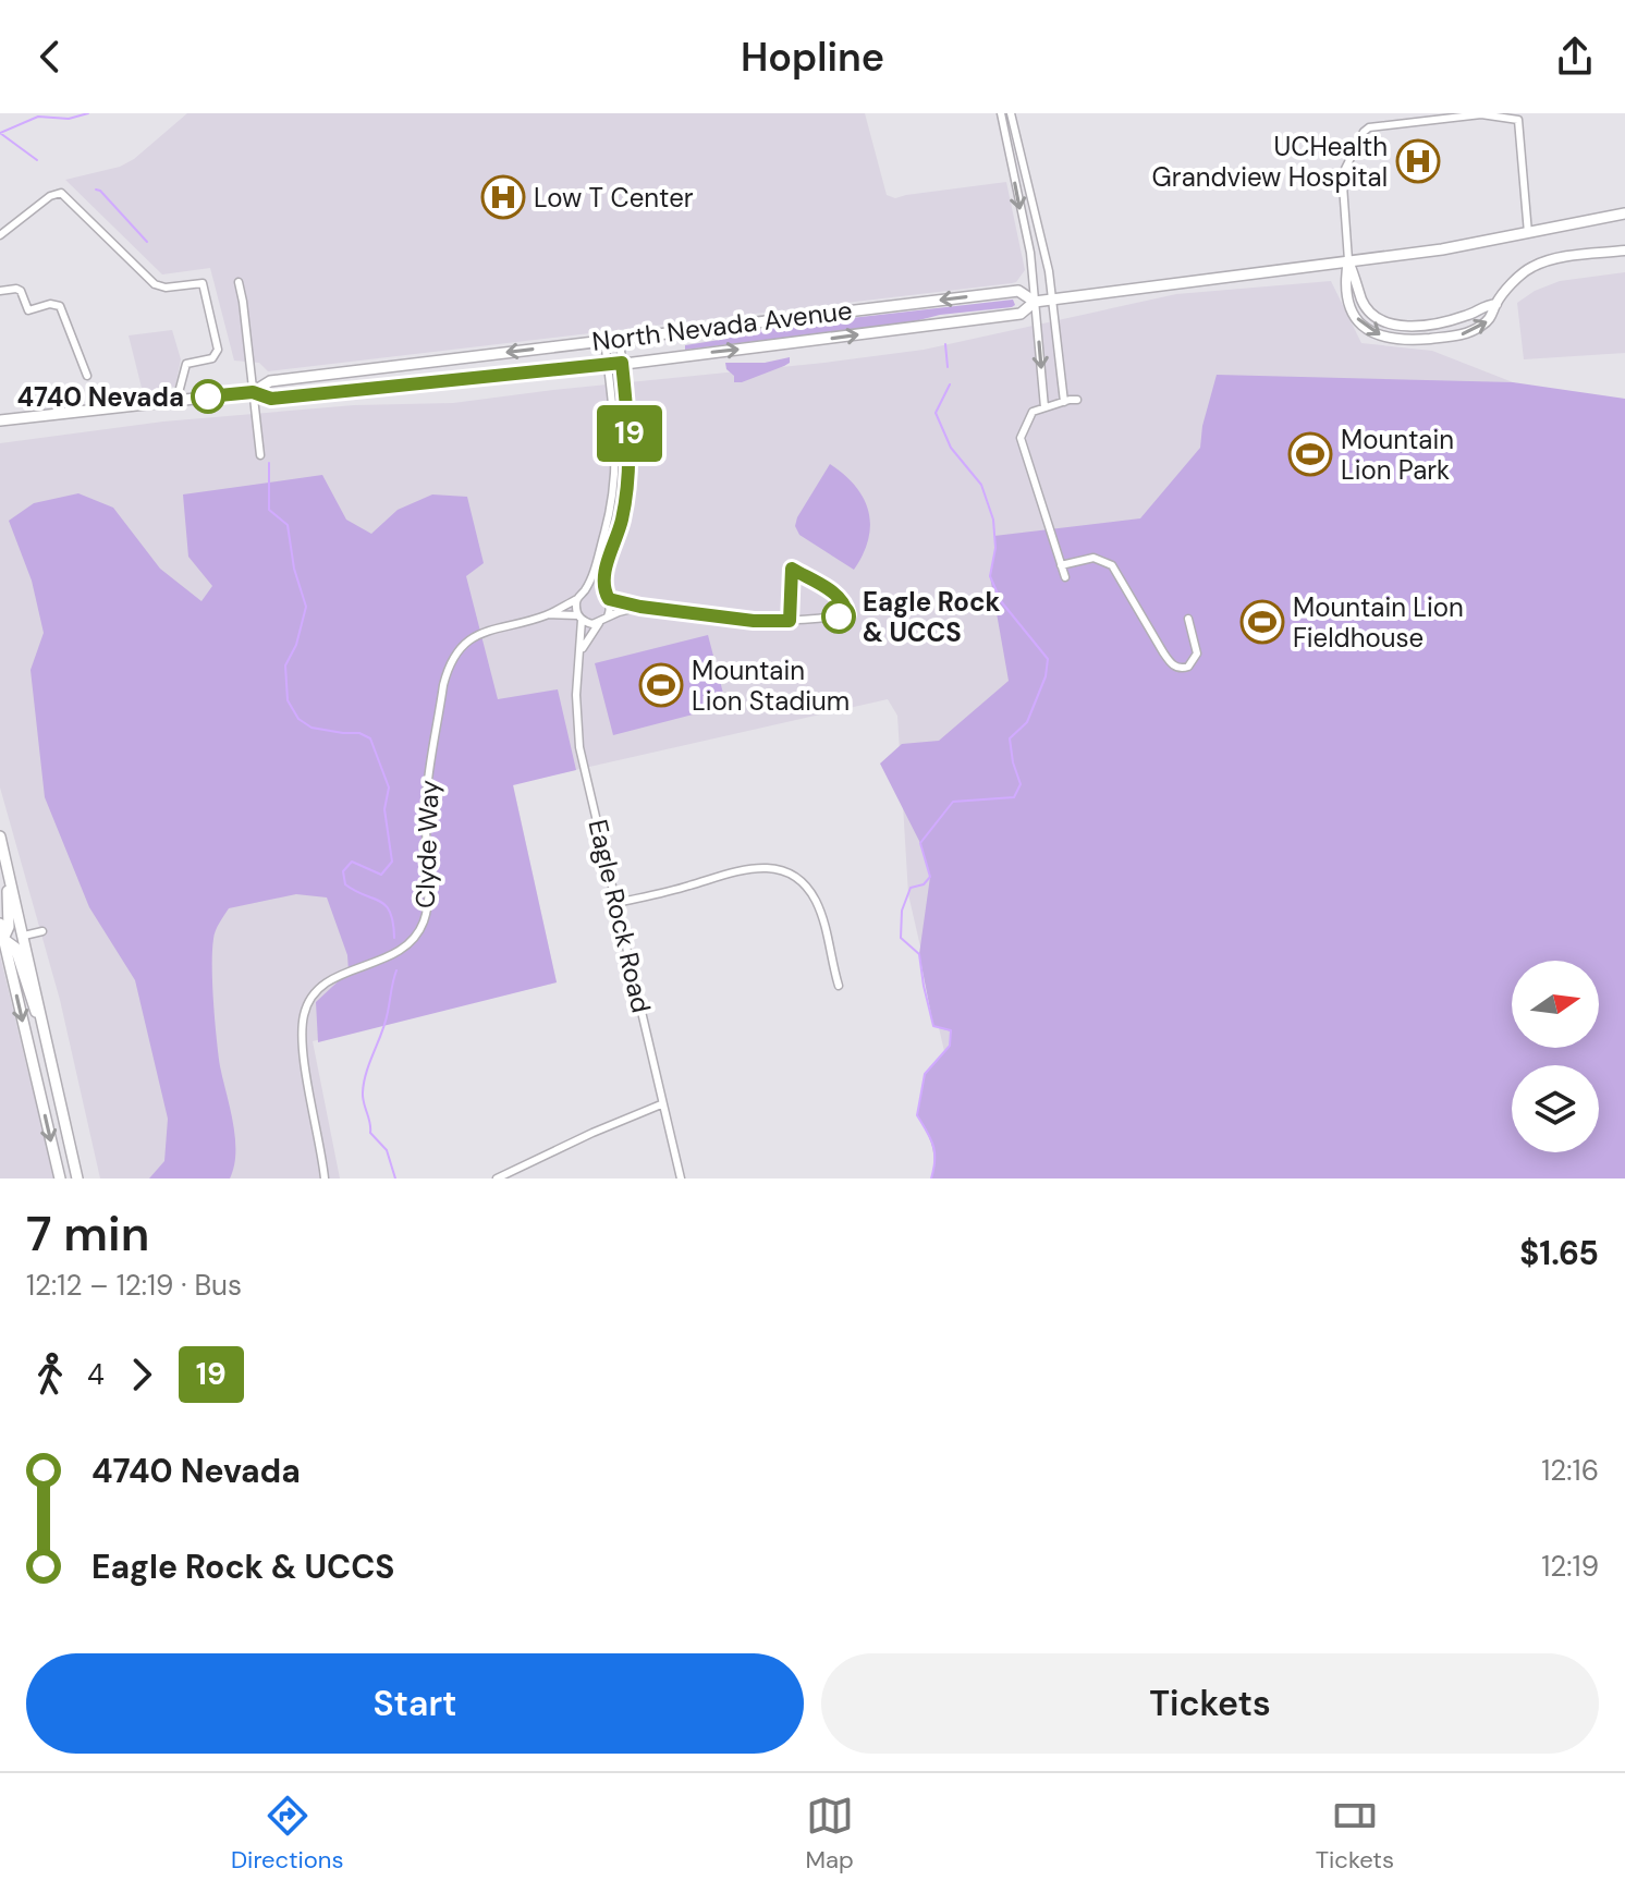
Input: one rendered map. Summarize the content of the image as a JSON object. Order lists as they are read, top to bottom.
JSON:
{
  "streets": {
    "main road": ["North Nevada Avenue"],
    "street": ["Clyde Way", "Eagle Rock Road"]
  },
  "places": {
    "hospital": ["UCHealth Grandview Hospital", "Low T Center"],
    "other": ["4740 Nevada", "Eagle Rock & UCCS"],
    "sports": ["Mountain Lion Park", "Mountain Lion Fieldhouse", "Mountain Lion Stadium"]
  },
  "lines": ["bus line 19"],
  "north": "right",
  "page": {
    "header": "Hopline",
    "on_map": "19",
    "heading": ["7 min", "12:12 – 12:19 · Bus", "$1.65"],
    "legs": ["4", "19"],
    "list": [
      {
        "name": "4740 Nevada",
        "value": "12:16"
      },
      {
        "name": "Eagle Rock & UCCS",
        "value": "12:19"
      }
    ],
    "buttons": ["Start", "Tickets"],
    "tabs": ["Directions", "Map", "Tickets"]
  }
}
